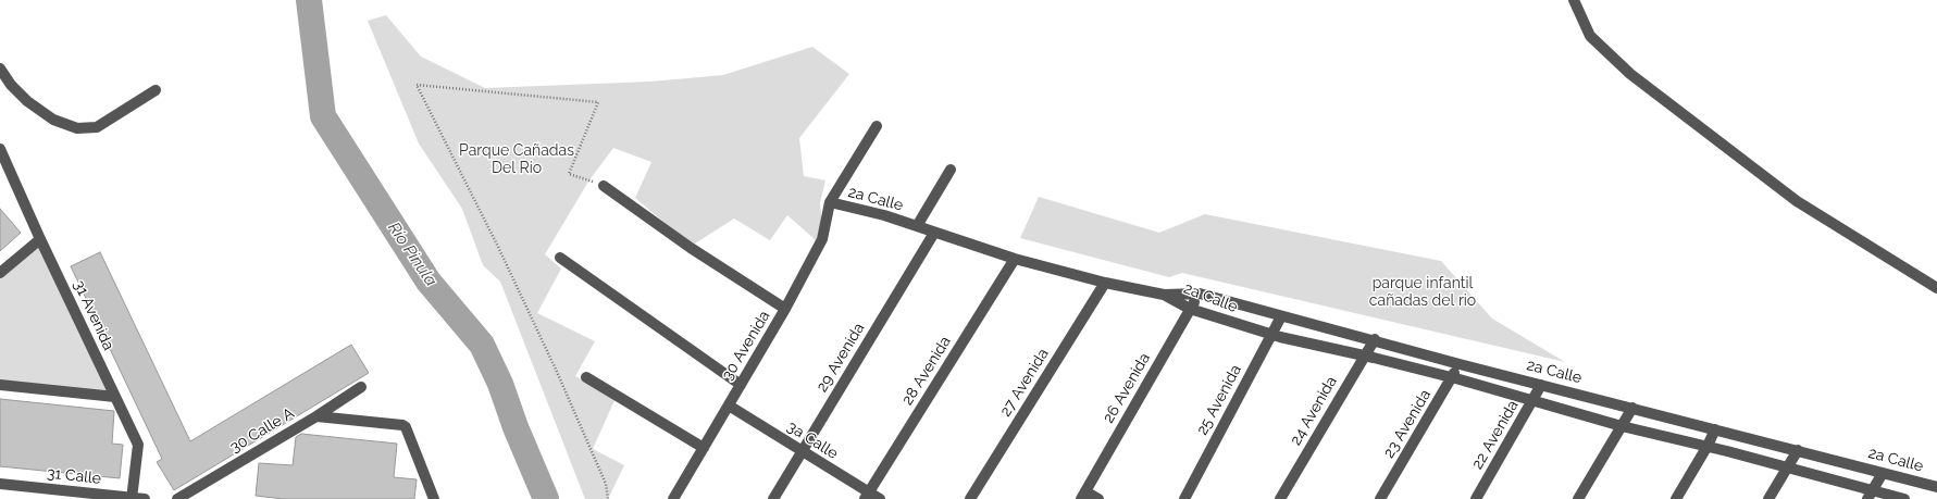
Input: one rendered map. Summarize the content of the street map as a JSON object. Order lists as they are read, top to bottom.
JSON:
{
  "streets": {
    "street": [
      "2a Calle",
      "31 Avenida",
      "30 Avenida",
      "29 Avenida",
      "28 Avenida",
      "27 Avenida",
      "26 Avenida",
      "25 Avenida",
      "24 Avenida",
      "23 Avenida",
      "30 Calle A",
      "22 Avenida",
      "3a Calle",
      "31 Calle"
    ]
  },
  "crossings": [
    ["2a Calle", "30 Avenida"],
    ["2a Calle", "29 Avenida"],
    ["2a Calle", "28 Avenida"],
    ["2a Calle", "27 Avenida"],
    ["2a Calle", "26 Avenida"],
    ["2a Calle", "25 Avenida"],
    ["2a Calle", "24 Avenida"],
    ["2a Calle", "23 Avenida"],
    ["2a Calle", "22 Avenida"],
    ["31 Avenida", "31 Calle"],
    ["30 Avenida", "3a Calle"],
    ["29 Avenida", "3a Calle"],
    ["28 Avenida", "3a Calle"]
  ],
  "water": ["Río Pinula"],
  "parks": ["Parque Cañadas Del Rio", "parque infantil cañadas del rio"]
}
